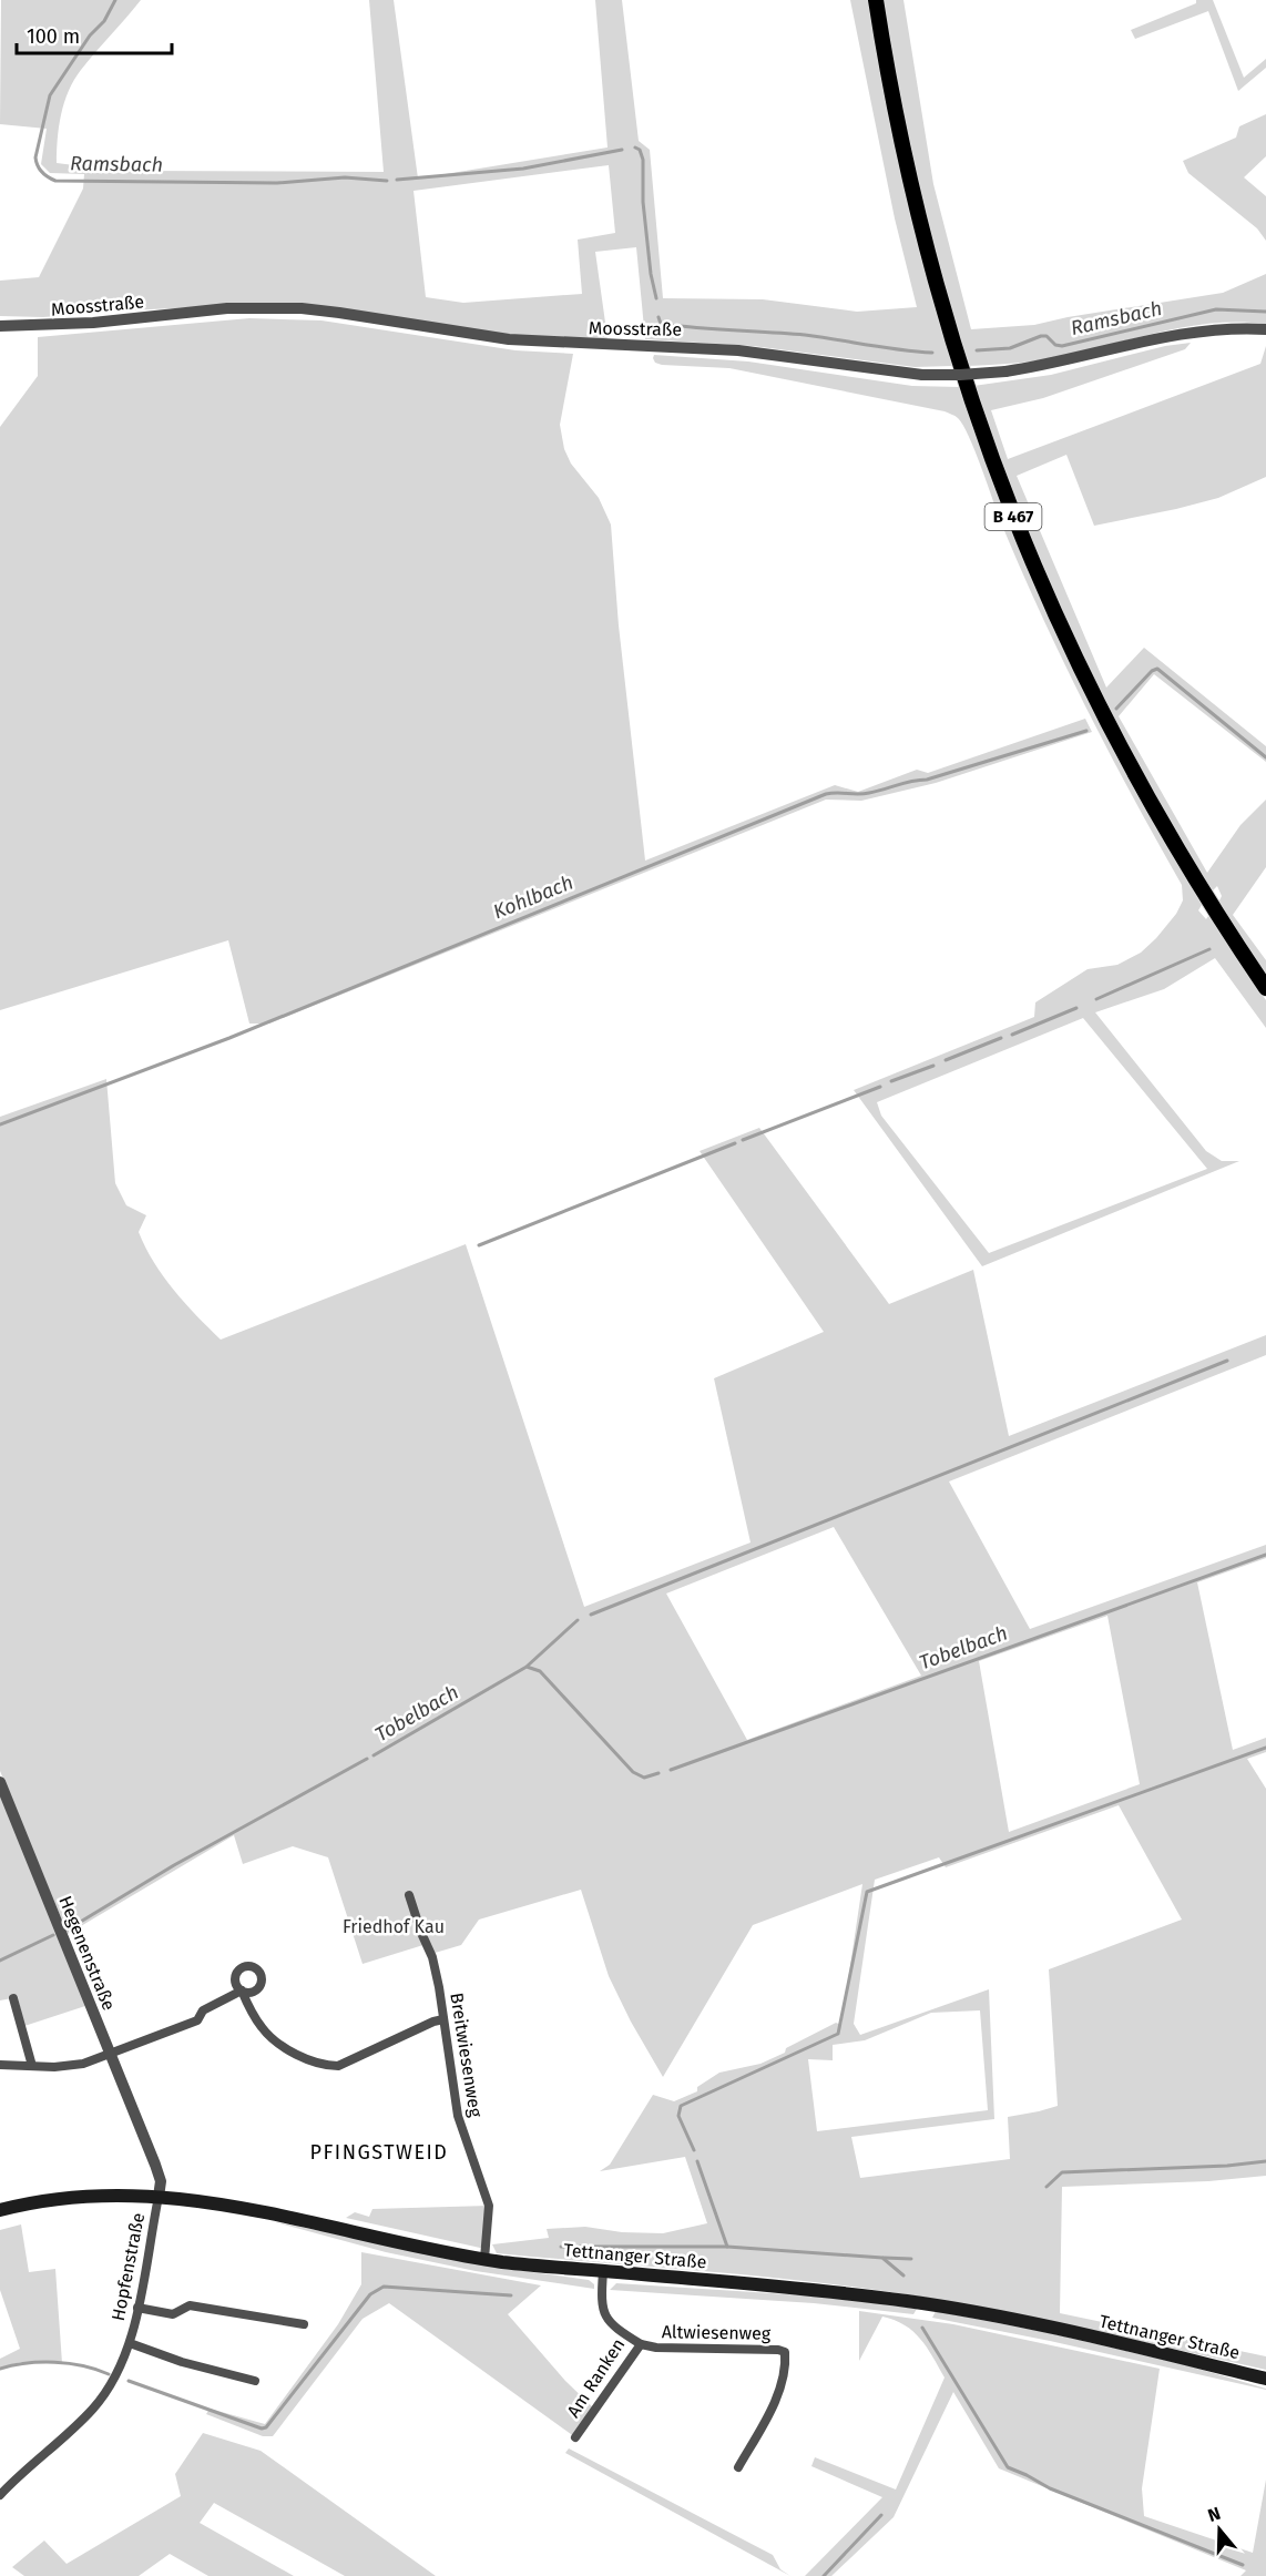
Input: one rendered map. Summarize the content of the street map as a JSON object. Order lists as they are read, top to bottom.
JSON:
{
  "streets": {
    "main road": ["B 467", "Tettnanger Straße"],
    "street": [
      "Moosstraße",
      "Hegenenstraße",
      "Breitwiesenweg",
      "Hopfenstraße",
      "Altwiesenweg",
      "Am Ranken"
    ]
  },
  "crossings": [
    ["Hegenenstraße", "Tettnanger Straße"],
    ["Hegenenstraße", "Hopfenstraße"],
    ["Breitwiesenweg", "Tettnanger Straße"],
    ["Tettnanger Straße", "Hopfenstraße"],
    ["Tettnanger Straße", "Am Ranken"],
    ["Altwiesenweg", "Am Ranken"]
  ],
  "districts": ["PFINGSTWEID"],
  "water": ["Ramsbach", "Kohlbach", "Tobelbach"],
  "parks": ["Friedhof Kau"],
  "scale_bar": "100 m",
  "north": "top"
}
